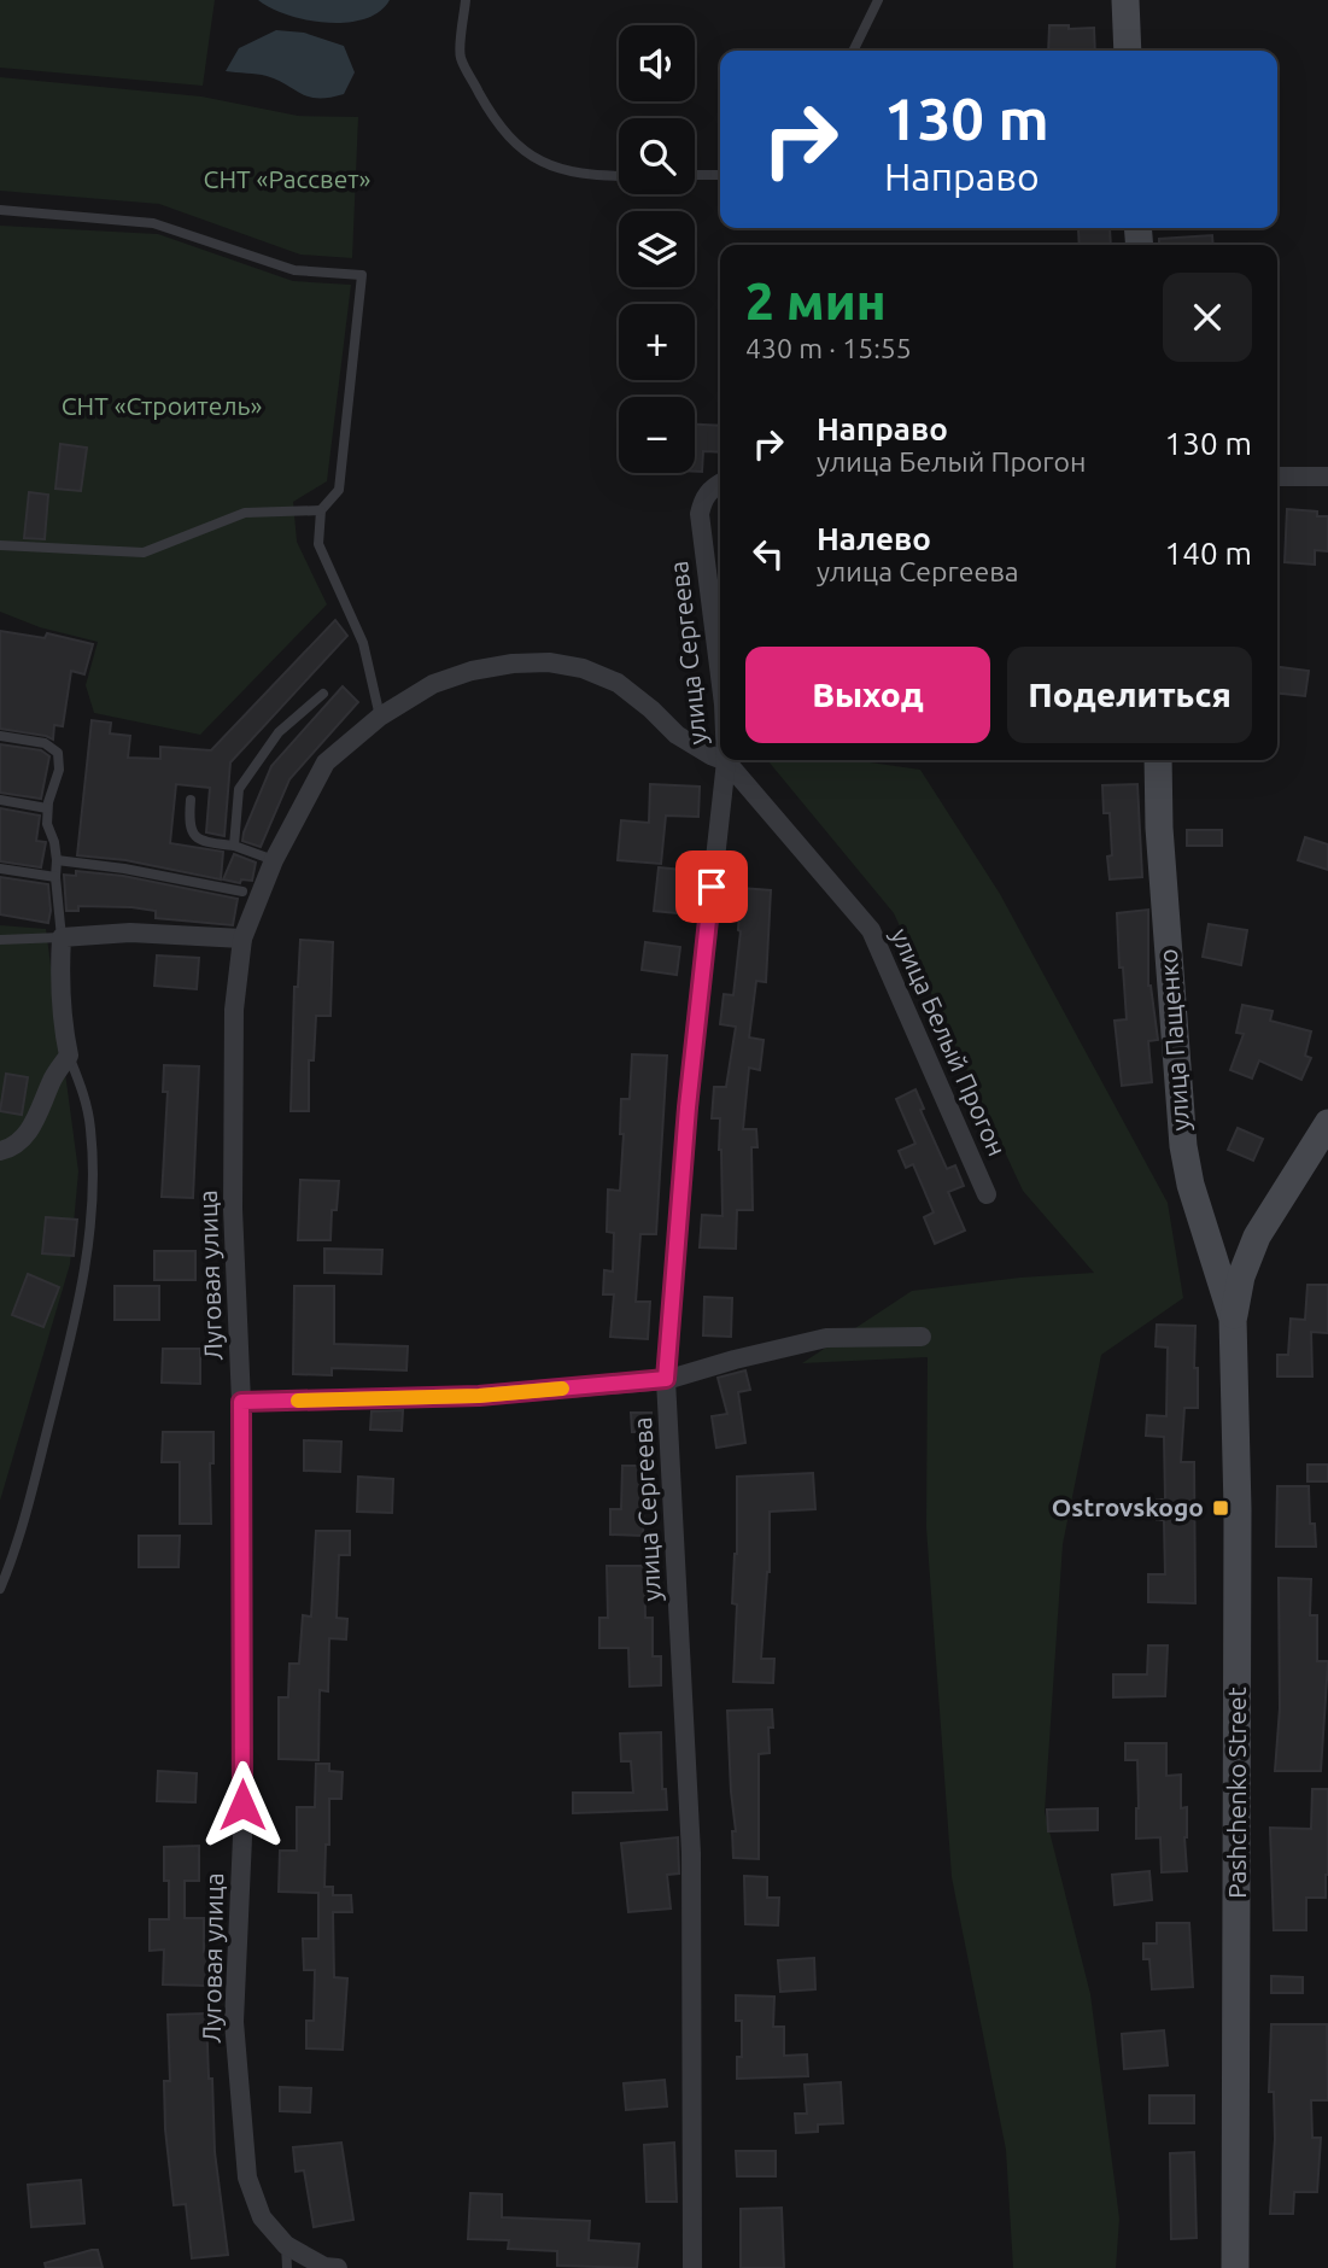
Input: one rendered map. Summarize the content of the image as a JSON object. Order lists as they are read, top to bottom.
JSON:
{
  "streets": {
    "street": [
      "улица Сергеева",
      "улица Пащенко",
      "улица Белый Прогон",
      "Луговая улица",
      "Pashchenko Street"
    ]
  },
  "crossings": [
    ["улица Сергеева", "улица Белый Прогон"],
    ["улица Пащенко", "Pashchenko Street"]
  ],
  "parks": ["СНТ «Рассвет»", "СНТ «Строитель»"],
  "places": {
    "transit": ["Ostrovskogo"]
  },
  "page": {
    "map_buttons": ["+", "−"],
    "turn": ["130 m", "Направо"],
    "heading": ["2 мин", "430 m · 15:55"],
    "list": [
      {
        "name": "Направо",
        "note": "улица Белый Прогон",
        "value": "130 m"
      },
      {
        "name": "Налево",
        "note": "улица Сергеева",
        "value": "140 m"
      }
    ],
    "buttons": ["Выход", "Поделиться"]
  }
}
